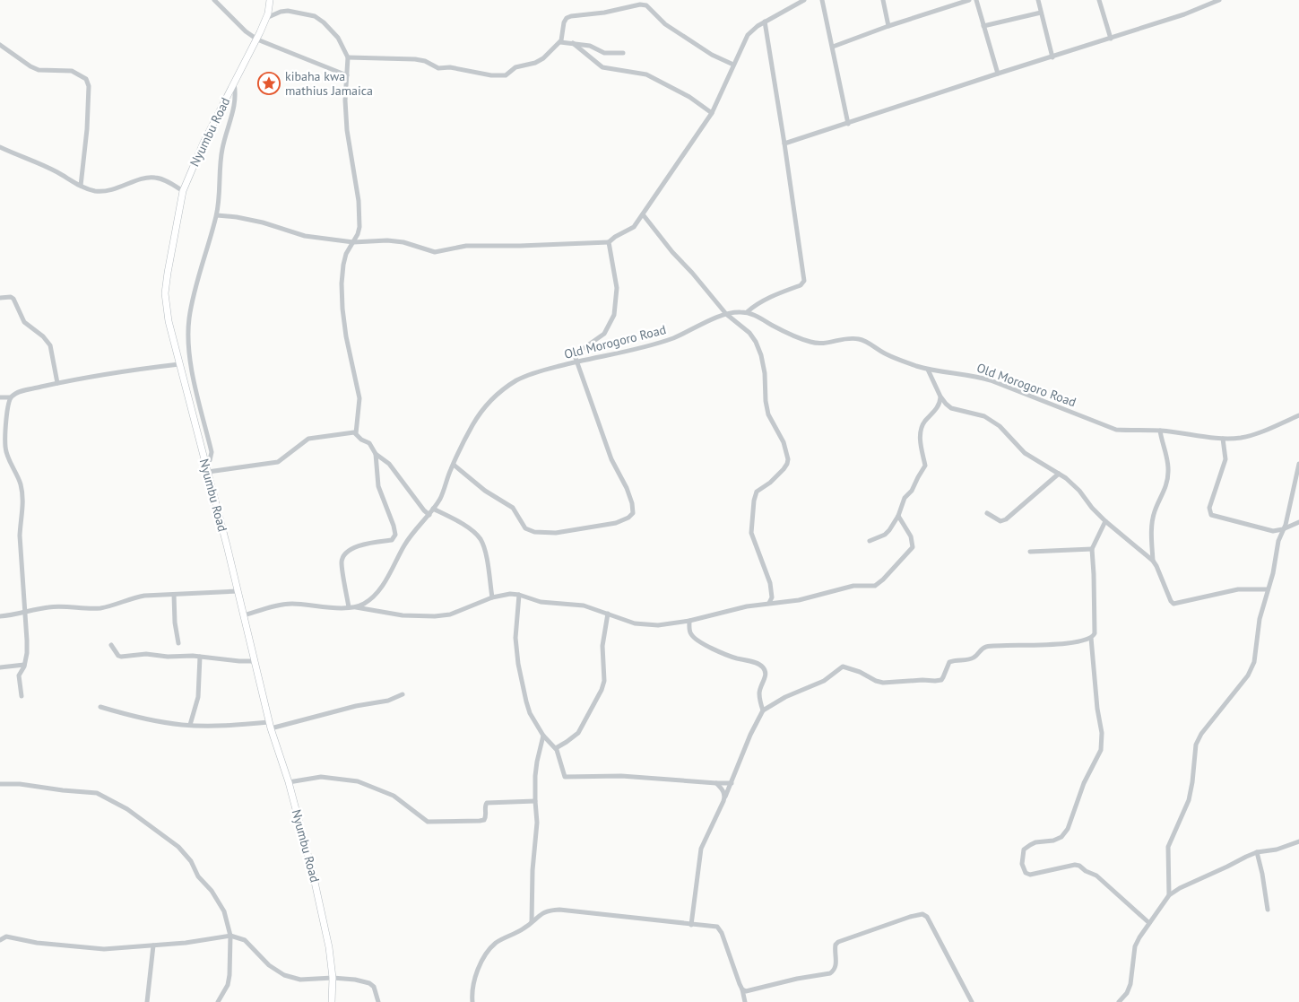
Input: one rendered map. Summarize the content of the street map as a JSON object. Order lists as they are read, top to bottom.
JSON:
{
  "streets": {
    "street": ["Nyumbu Road", "Old Morogoro Road"]
  },
  "places": {
    "place": ["kibaha kwa mathius Jamaica"]
  }
}
